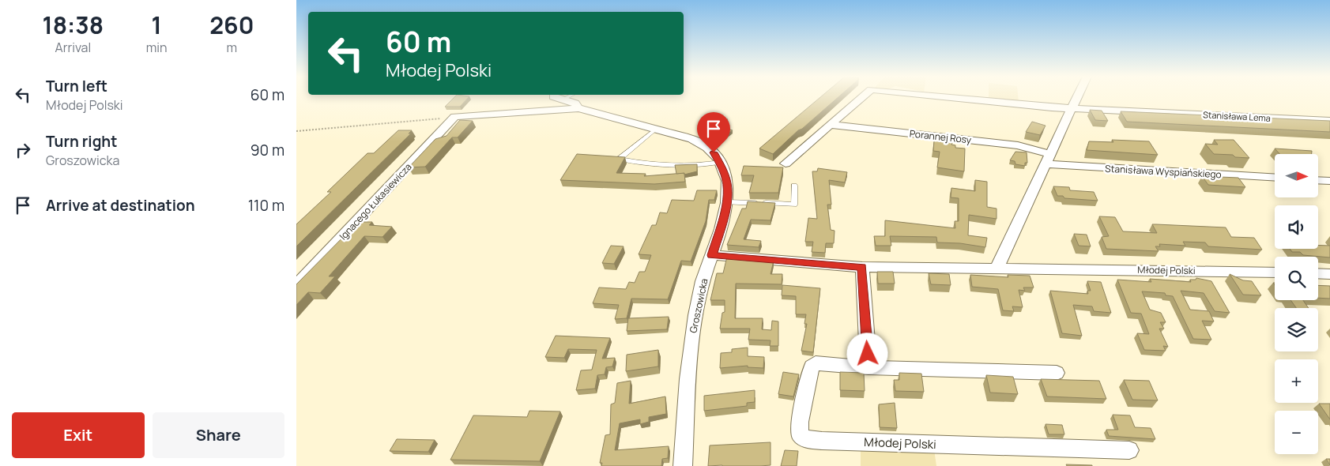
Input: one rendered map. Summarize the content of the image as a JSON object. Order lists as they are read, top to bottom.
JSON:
{
  "streets": {
    "street": [
      "Stanisława Lema",
      "Porannej Rosy",
      "Stanisława Wyspiańskiego",
      "Ignacego Łukasiewicza",
      "Młodej Polski",
      "Groszowicka"
    ]
  },
  "crossings": [
    ["Stanisława Lema", "Porannej Rosy"],
    ["Porannej Rosy", "Stanisława Wyspiańskiego"],
    ["Ignacego Łukasiewicza", "Groszowicka"],
    ["Młodej Polski", "Groszowicka"]
  ],
  "north": "right",
  "page": {
    "eta": [
      "18:38",
      "Arrival",
      "1",
      "min",
      "260",
      "m"
    ],
    "turn": ["60 m", "Młodej Polski"],
    "list": [
      {
        "name": "Turn left",
        "note": "Młodej Polski",
        "value": "60 m"
      },
      {
        "name": "Turn right",
        "note": "Groszowicka",
        "value": "90 m"
      },
      {
        "name": "Arrive at destination",
        "value": "110 m"
      }
    ],
    "map_buttons": ["+", "−"],
    "buttons": ["Exit", "Share"]
  }
}
